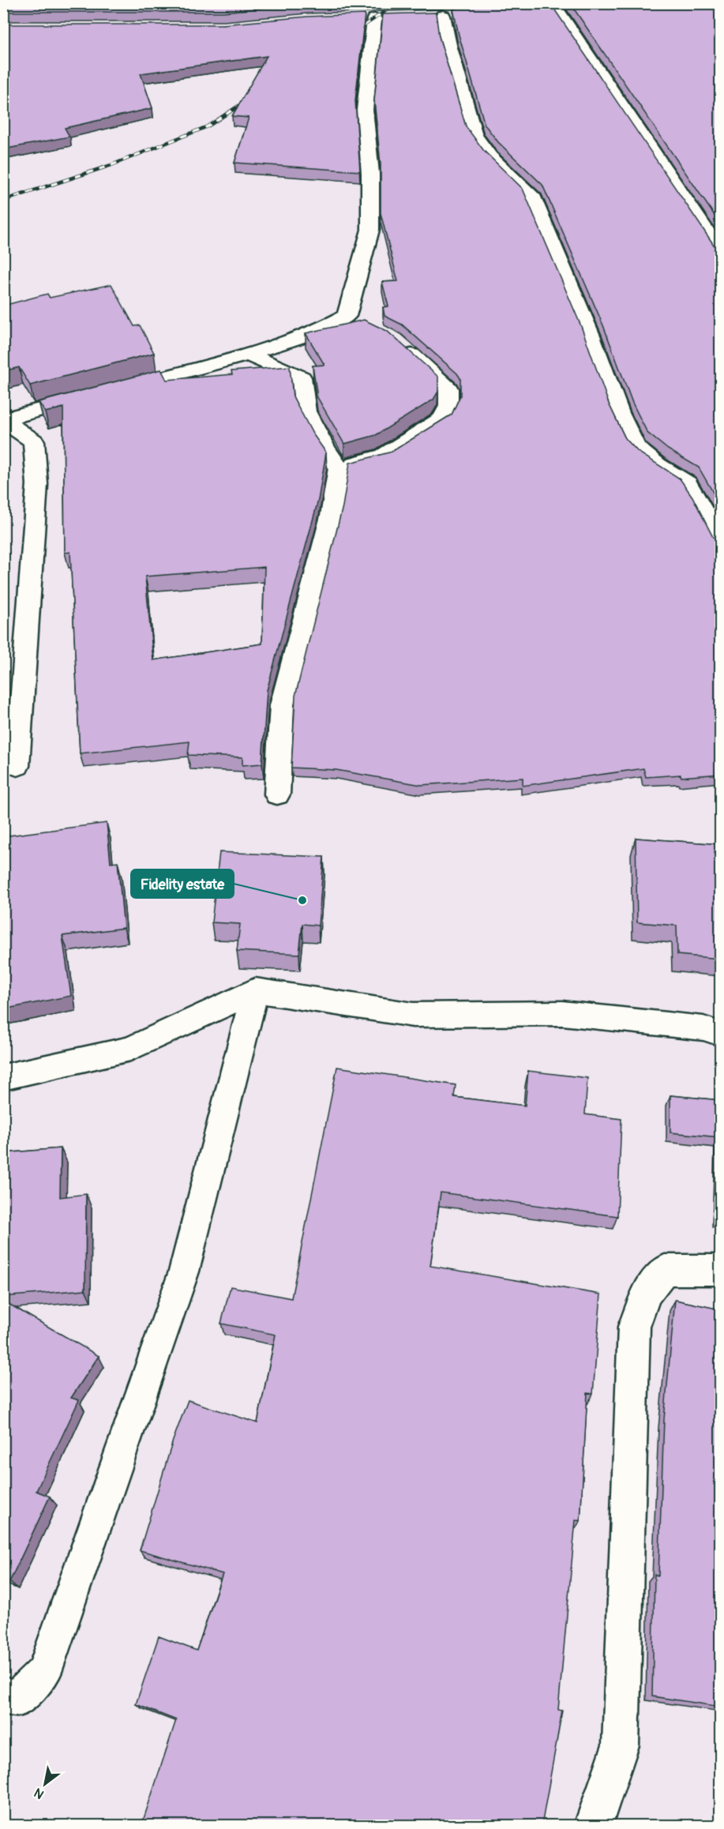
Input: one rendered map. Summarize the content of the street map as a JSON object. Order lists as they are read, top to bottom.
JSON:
{
  "places": ["Fidelity estate"],
  "north": "bottom left"
}
